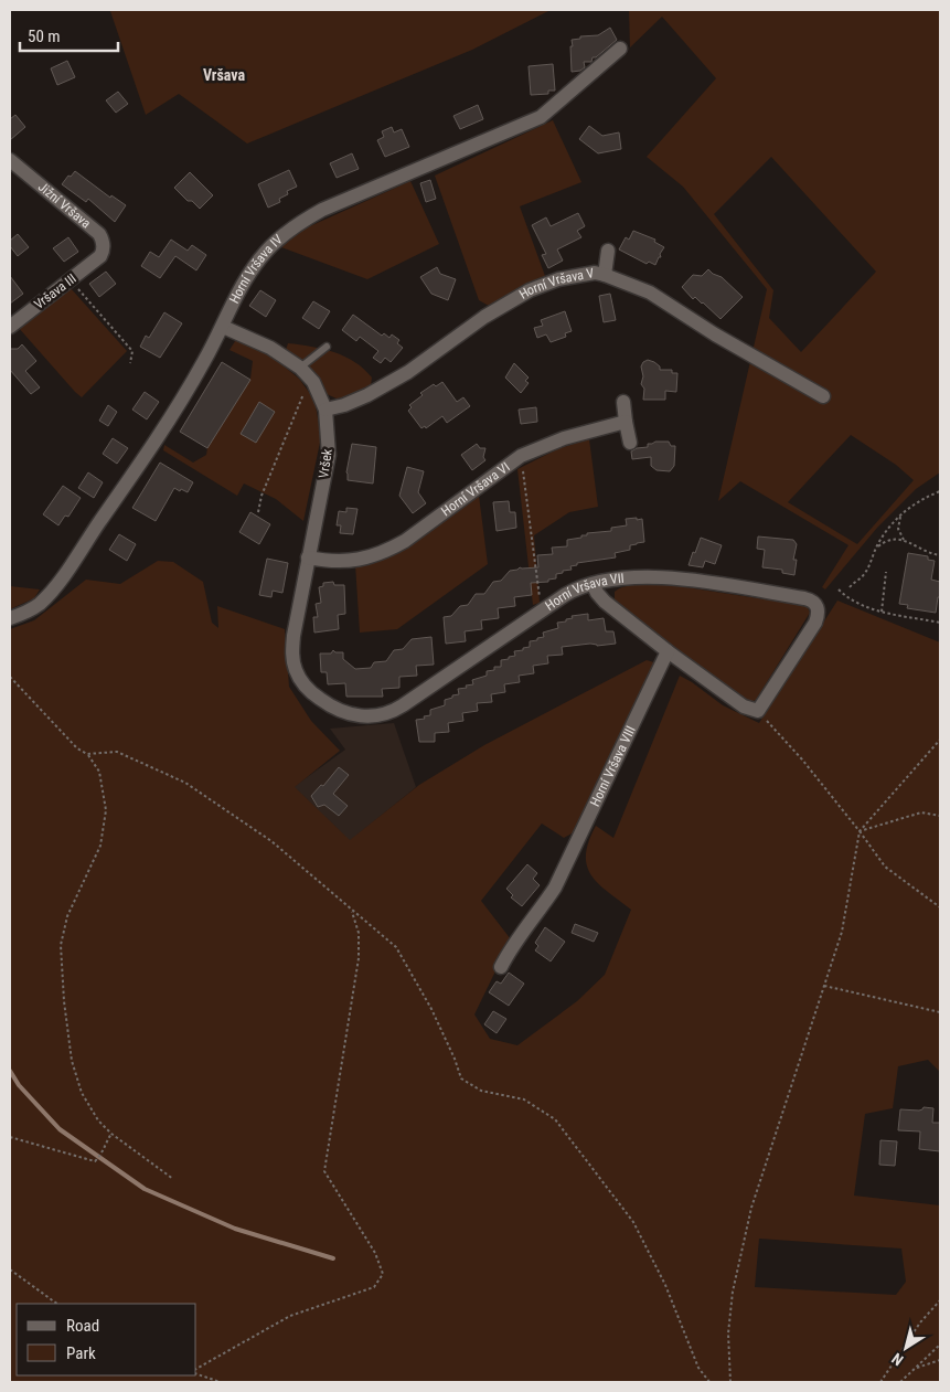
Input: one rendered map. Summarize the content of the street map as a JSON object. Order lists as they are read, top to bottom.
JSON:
{
  "streets": {
    "street": [
      "Jižní Vršava",
      "Horní Vršava IV",
      "Horní Vršava V",
      "Vršava III",
      "Vršek",
      "Horní Vršava VI",
      "Horní Vršava VII",
      "Horní Vršava VIII"
    ]
  },
  "crossings": [
    ["Jižní Vršava", "Vršava III"],
    ["Horní Vršava IV", "Vršek"],
    ["Horní Vršava V", "Vršek"],
    ["Vršek", "Horní Vršava VI"],
    ["Vršek", "Horní Vršava VII"]
  ],
  "districts": ["Vršava"],
  "legend": ["Road", "Park"],
  "scale_bar": "50 m",
  "north": "bottom left"
}
